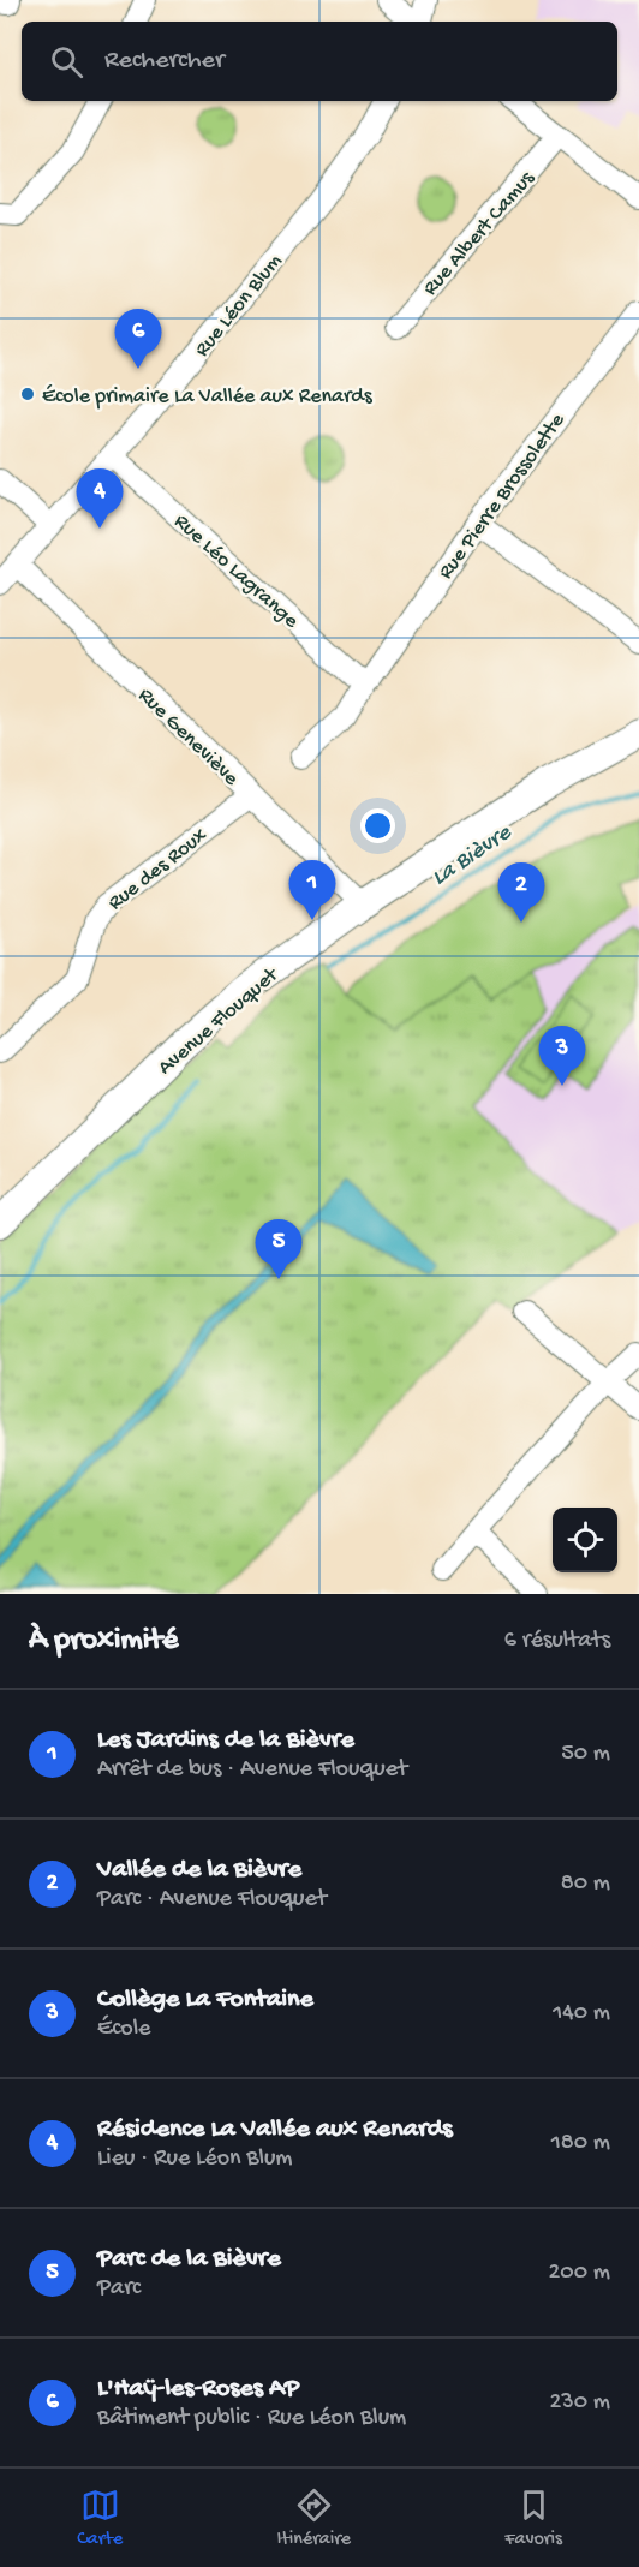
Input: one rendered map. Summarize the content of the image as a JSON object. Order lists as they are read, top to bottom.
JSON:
{
  "streets": {
    "main road": ["Avenue Flouquet"],
    "street": [
      "Rue Albert Camus",
      "Rue Léon Blum",
      "Rue Pierre Brossolette",
      "Rue Léo Lagrange",
      "Rue Geneviève",
      "Rue des Roux"
    ]
  },
  "crossings": [
    ["Rue Léon Blum", "Rue Léo Lagrange"],
    ["Rue Léon Blum", "Rue Geneviève"],
    ["Rue Pierre Brossolette", "Rue Léo Lagrange"],
    ["Rue Geneviève", "Rue des Roux"],
    ["Rue Geneviève", "Avenue Flouquet"]
  ],
  "water": ["La Bièvre"],
  "places": ["École primaire La Vallée aux Renards"],
  "page": {
    "search": "Rechercher",
    "pins": [
      "6",
      "4",
      "1",
      "2",
      "3",
      "5"
    ],
    "heading": ["À proximité", "6 résultats"],
    "list": [
      {
        "mark": "1",
        "name": "Les Jardins de la Bièvre",
        "note": "Arrêt de bus · Avenue Flouquet",
        "value": "50 m"
      },
      {
        "mark": "2",
        "name": "Vallée de la Bièvre",
        "note": "Parc · Avenue Flouquet",
        "value": "80 m"
      },
      {
        "mark": "3",
        "name": "Collège La Fontaine",
        "note": "École",
        "value": "140 m"
      },
      {
        "mark": "4",
        "name": "Résidence La Vallée aux Renards",
        "note": "Lieu · Rue Léon Blum",
        "value": "180 m"
      },
      {
        "mark": "5",
        "name": "Parc de la Bièvre",
        "note": "Parc",
        "value": "200 m"
      },
      {
        "mark": "6",
        "name": "L'Haÿ-les-Roses AP",
        "note": "Bâtiment public · Rue Léon Blum",
        "value": "230 m"
      }
    ],
    "nav": ["Carte", "Itinéraire", "Favoris"]
  }
}
